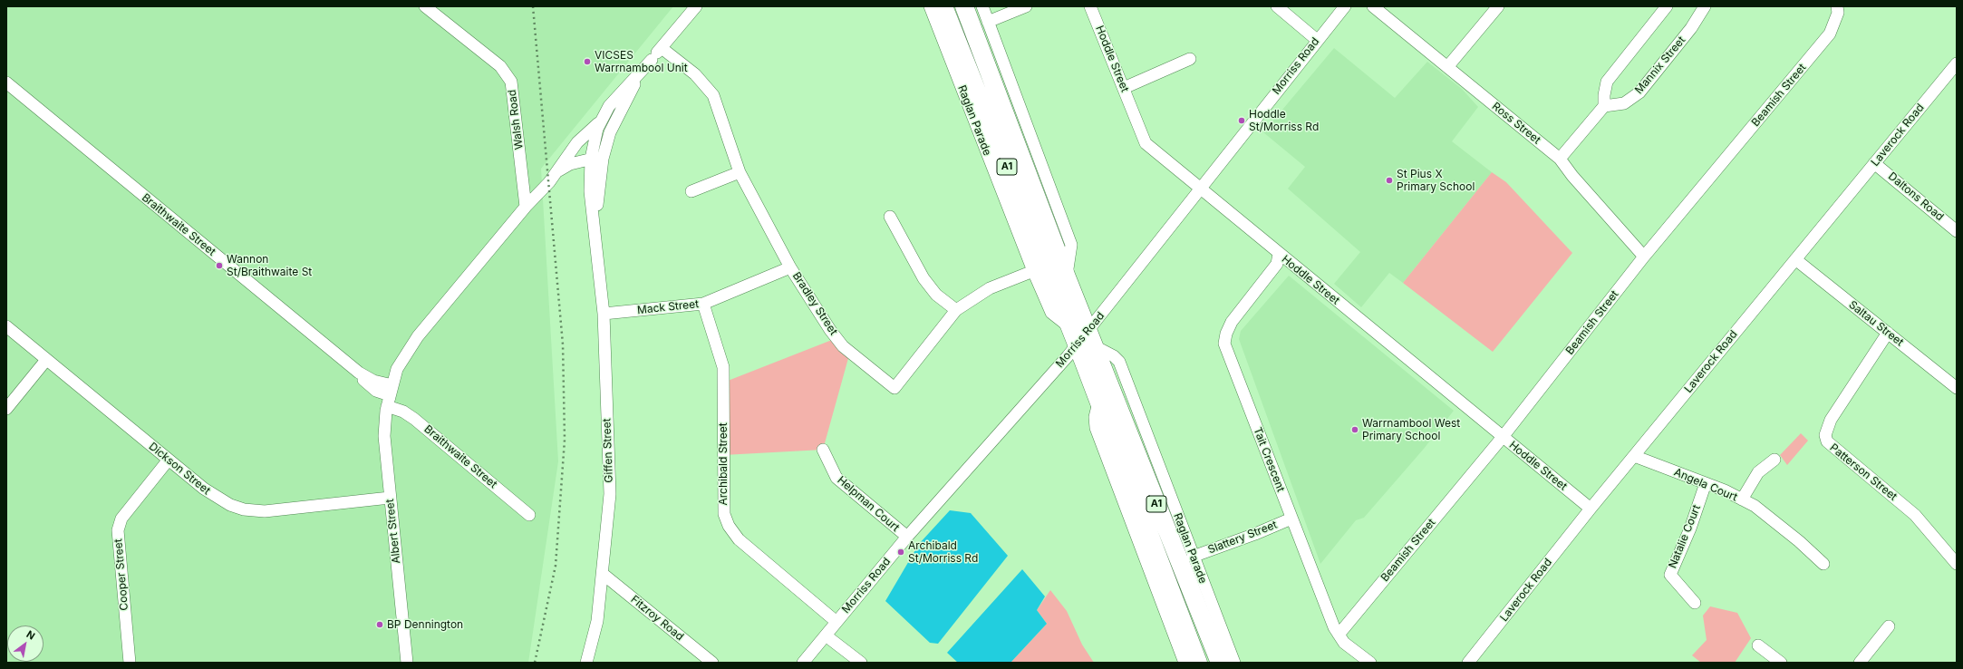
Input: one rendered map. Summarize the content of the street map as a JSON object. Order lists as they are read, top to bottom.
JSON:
{
  "streets": {
    "highway": ["Raglan Parade", "A1"],
    "street": [
      "Hoddle Street",
      "Mannix Street",
      "Morriss Road",
      "Beamish Street",
      "Walsh Road",
      "Ross Street",
      "Laverock Road",
      "Daltons Road",
      "Braithwaite Street",
      "Bradley Street",
      "Mack Street",
      "Saltau Street",
      "Giffen Street",
      "Tait Crescent",
      "Archibald Street",
      "Dickson Street",
      "Patterson Street",
      "Angela Court",
      "Helpman Court",
      "Albert Street",
      "Natalie Court",
      "Slattery Street",
      "Cooper Street",
      "Fitzroy Road"
    ]
  },
  "crossings": [
    ["Hoddle Street", "Morriss Road"],
    ["Hoddle Street", "Beamish Street"],
    ["Hoddle Street", "Laverock Road"],
    ["Hoddle Street", "Tait Crescent"],
    ["Morriss Road", "Raglan Parade"],
    ["Morriss Road", "Archibald Street"],
    ["Morriss Road", "Helpman Court"],
    ["Beamish Street", "Ross Street"],
    ["Beamish Street", "Tait Crescent"],
    ["Raglan Parade", "Bradley Street"],
    ["Raglan Parade", "Slattery Street"],
    ["Laverock Road", "Daltons Road"],
    ["Laverock Road", "Saltau Street"],
    ["Laverock Road", "Angela Court"],
    ["Braithwaite Street", "Albert Street"],
    ["Bradley Street", "Mack Street"],
    ["Mack Street", "Giffen Street"],
    ["Mack Street", "Archibald Street"],
    ["Saltau Street", "Patterson Street"],
    ["Giffen Street", "Fitzroy Road"],
    ["Tait Crescent", "Slattery Street"],
    ["Dickson Street", "Albert Street"],
    ["Dickson Street", "Cooper Street"],
    ["Angela Court", "Natalie Court"]
  ],
  "places": [
    "VICSES Warrnambool Unit",
    "Hoddle St/Morriss Rd",
    "St Pius X Primary School",
    "Wannon St/Braithwaite St",
    "Warrnambool West Primary School",
    "Archibald St/Morriss Rd",
    "BP Dennington"
  ],
  "north": "top right"
}
